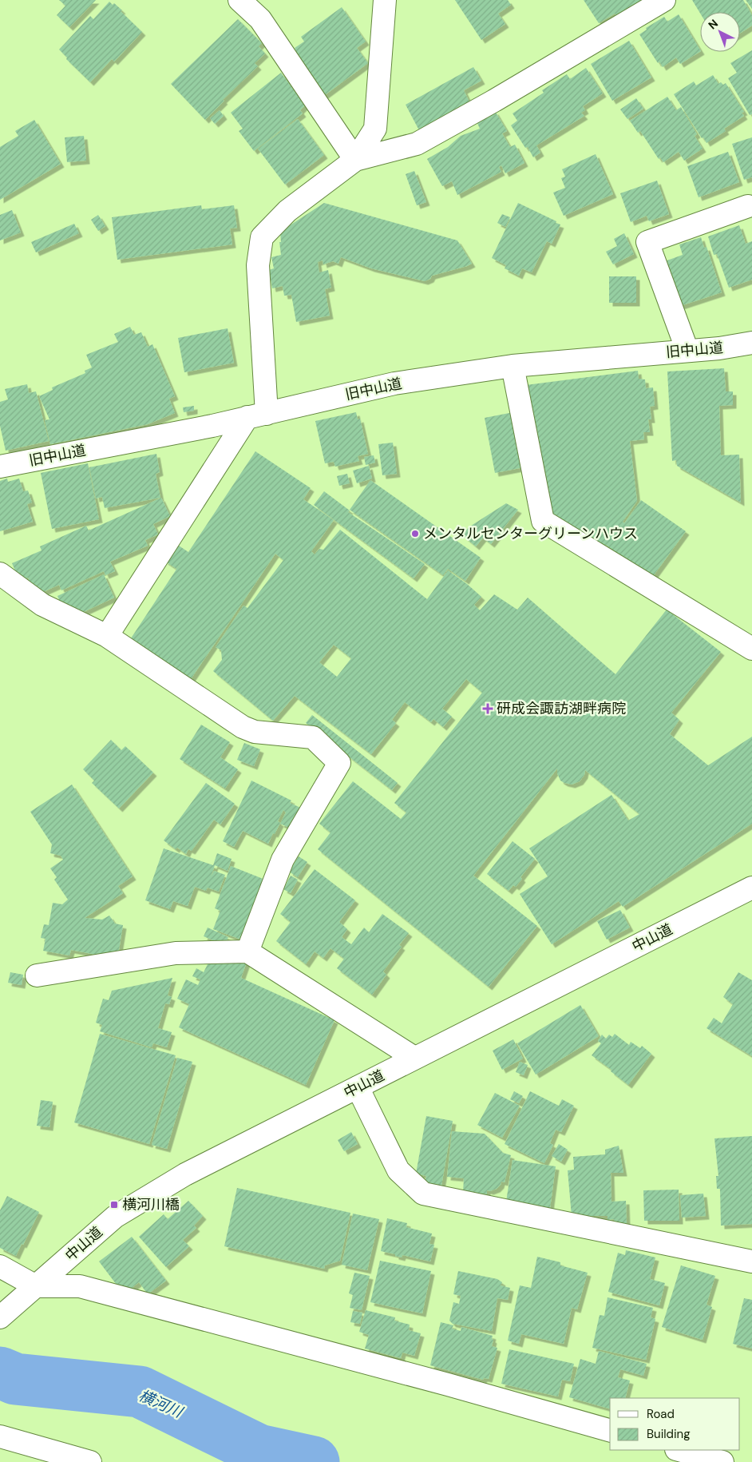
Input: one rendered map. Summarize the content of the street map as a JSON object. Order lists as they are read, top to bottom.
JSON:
{
  "streets": {
    "main road": ["旧中山道", "中山道"]
  },
  "water": ["横河川"],
  "places": {
    "other": ["メンタルセンターグリーンハウス"],
    "health": ["研成会諏訪湖畔病院"],
    "transit": ["横河川橋"]
  },
  "legend": ["Road", "Building"],
  "north": "top left"
}
